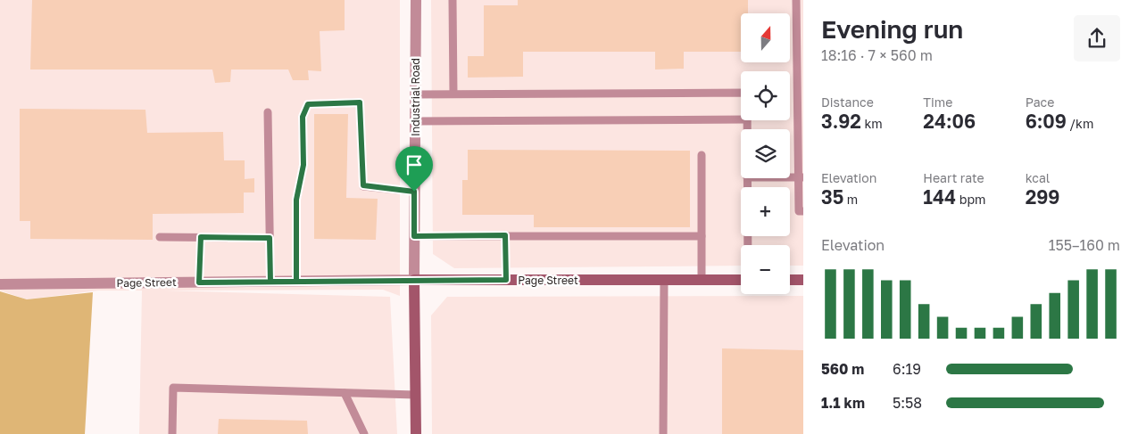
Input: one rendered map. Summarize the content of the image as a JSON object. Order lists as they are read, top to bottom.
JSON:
{
  "streets": {
    "street": ["Industrial Road", "Page Street"]
  },
  "crossings": [
    ["Industrial Road", "Page Street"]
  ],
  "north": "top",
  "page": {
    "heading": ["Evening run", "18:16 · 7 × 560 m"],
    "map_buttons": ["+", "−"],
    "stats": [
      ["Distance", "3.92 km"],
      ["Time", "24:06"],
      ["Pace", "6:09 /km"],
      ["Elevation", "35 m"],
      ["Heart rate", "144 bpm"],
      ["kcal", "299"]
    ],
    "chart": ["Elevation", "155–160 m"],
    "list": [
      {
        "name": "560 m",
        "note": "6:19"
      },
      {
        "name": "1.1 km",
        "note": "5:58"
      }
    ]
  }
}
